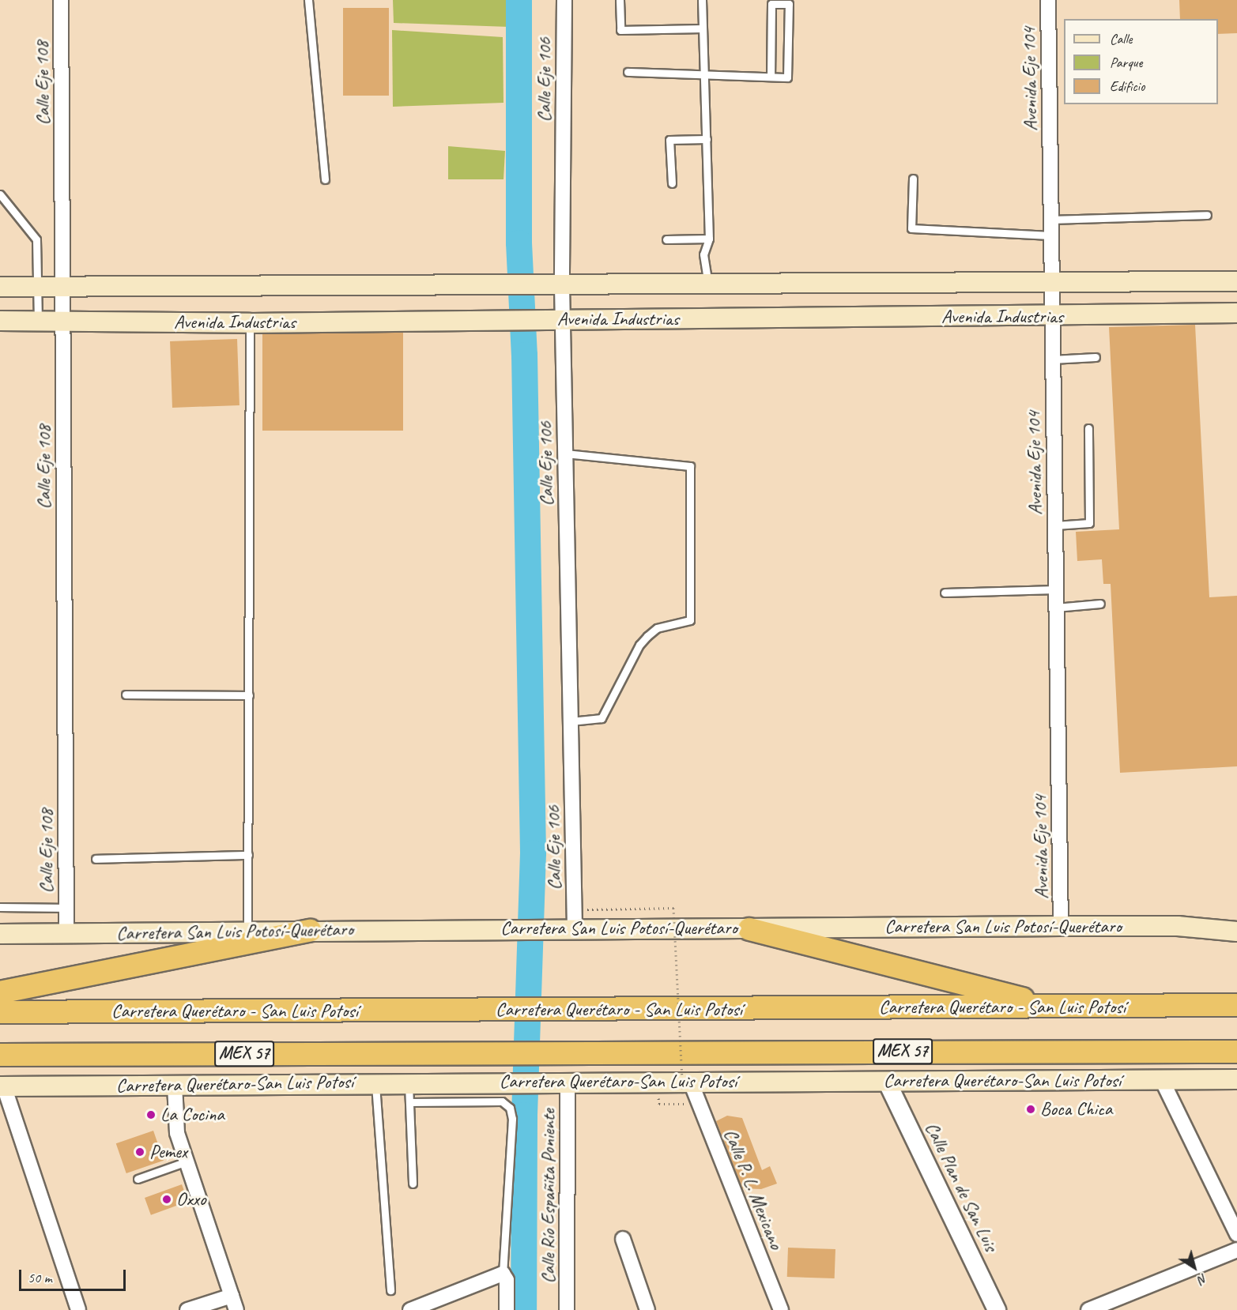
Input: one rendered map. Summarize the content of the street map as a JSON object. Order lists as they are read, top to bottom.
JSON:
{
  "streets": {
    "highway": ["Carretera Querétaro - San Luis Potosí", "MEX 57"],
    "main road": ["Avenida Industrias", "Carretera San Luis Potosí-Querétaro", "Carretera Querétaro-San Luis Potosí"],
    "street": [
      "Avenida Eje 104",
      "Calle Eje 106",
      "Calle Eje 108",
      "Calle Plan de San Luis",
      "Calle P. L. Mexicano",
      "Calle Río Españita Poniente"
    ]
  },
  "crossings": [
    ["Avenida Eje 104", "Avenida Industrias"],
    ["Avenida Eje 104", "Carretera San Luis Potosí-Querétaro"],
    ["Calle Eje 106", "Avenida Industrias"],
    ["Calle Eje 106", "Carretera San Luis Potosí-Querétaro"],
    ["Calle Eje 108", "Avenida Industrias"],
    ["Calle Eje 108", "Carretera San Luis Potosí-Querétaro"],
    ["Carretera Querétaro-San Luis Potosí", "Calle Plan de San Luis"],
    ["Carretera Querétaro-San Luis Potosí", "Calle P. L. Mexicano"],
    ["Carretera Querétaro-San Luis Potosí", "Calle Río Españita Poniente"]
  ],
  "places": [
    "Boca Chica",
    "La Cocina",
    "Pemex",
    "Oxxo"
  ],
  "legend": ["Calle", "Parque", "Edificio"],
  "scale_bar": "50 m",
  "north": "bottom right"
}
